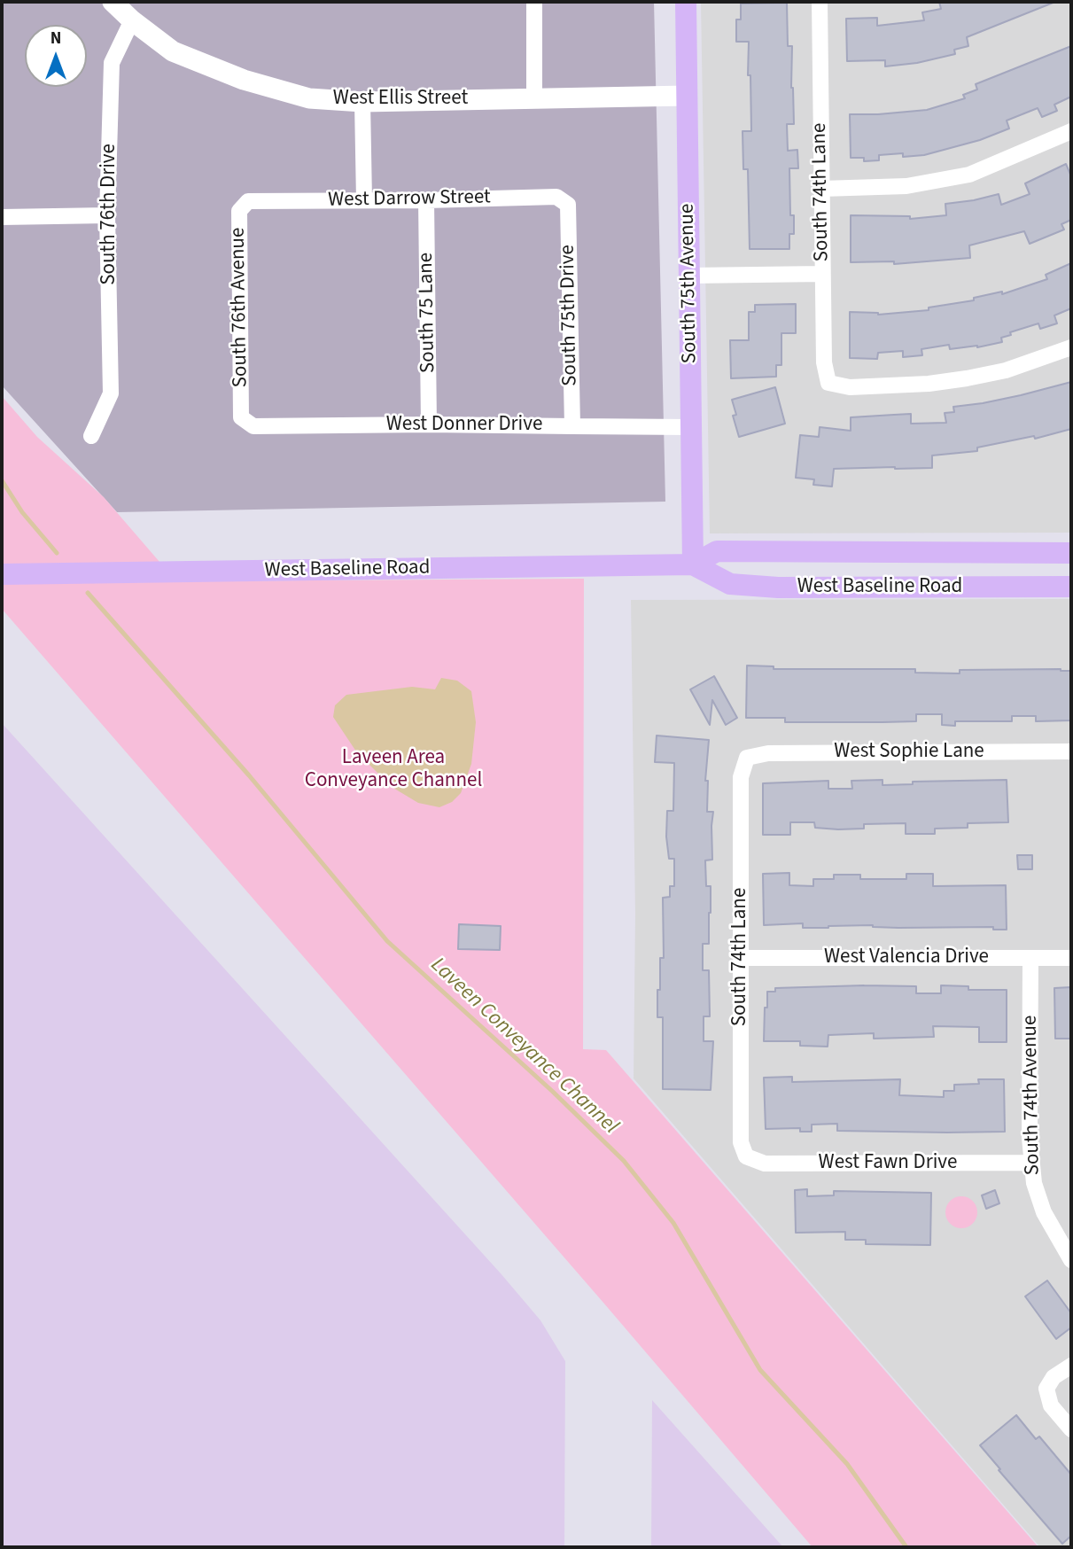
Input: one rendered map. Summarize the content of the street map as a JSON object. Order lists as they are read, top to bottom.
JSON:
{
  "streets": {
    "main road": ["South 75th Avenue", "West Baseline Road"],
    "street": [
      "West Ellis Street",
      "South 74th Lane",
      "West Darrow Street",
      "South 76th Drive",
      "South 76th Avenue",
      "South 75 Lane",
      "South 75th Drive",
      "West Donner Drive",
      "West Sophie Lane",
      "West Valencia Drive",
      "South 74th Avenue",
      "West Fawn Drive"
    ]
  },
  "crossings": [
    ["West Ellis Street", "South 76th Drive"],
    ["West Ellis Street", "South 75th Avenue"],
    ["South 74th Lane", "West Sophie Lane"],
    ["South 74th Lane", "West Valencia Drive"],
    ["South 74th Lane", "West Fawn Drive"],
    ["West Darrow Street", "South 76th Avenue"],
    ["West Darrow Street", "South 75 Lane"],
    ["West Darrow Street", "South 75th Drive"],
    ["South 75th Avenue", "West Donner Drive"],
    ["South 75th Avenue", "West Baseline Road"],
    ["South 76th Avenue", "West Donner Drive"],
    ["South 75 Lane", "West Donner Drive"],
    ["South 75th Drive", "West Donner Drive"],
    ["West Valencia Drive", "South 74th Avenue"],
    ["South 74th Avenue", "West Fawn Drive"]
  ],
  "water": ["Laveen Conveyance Channel"],
  "parks": ["Laveen Area Conveyance Channel"],
  "north": "top"
}
